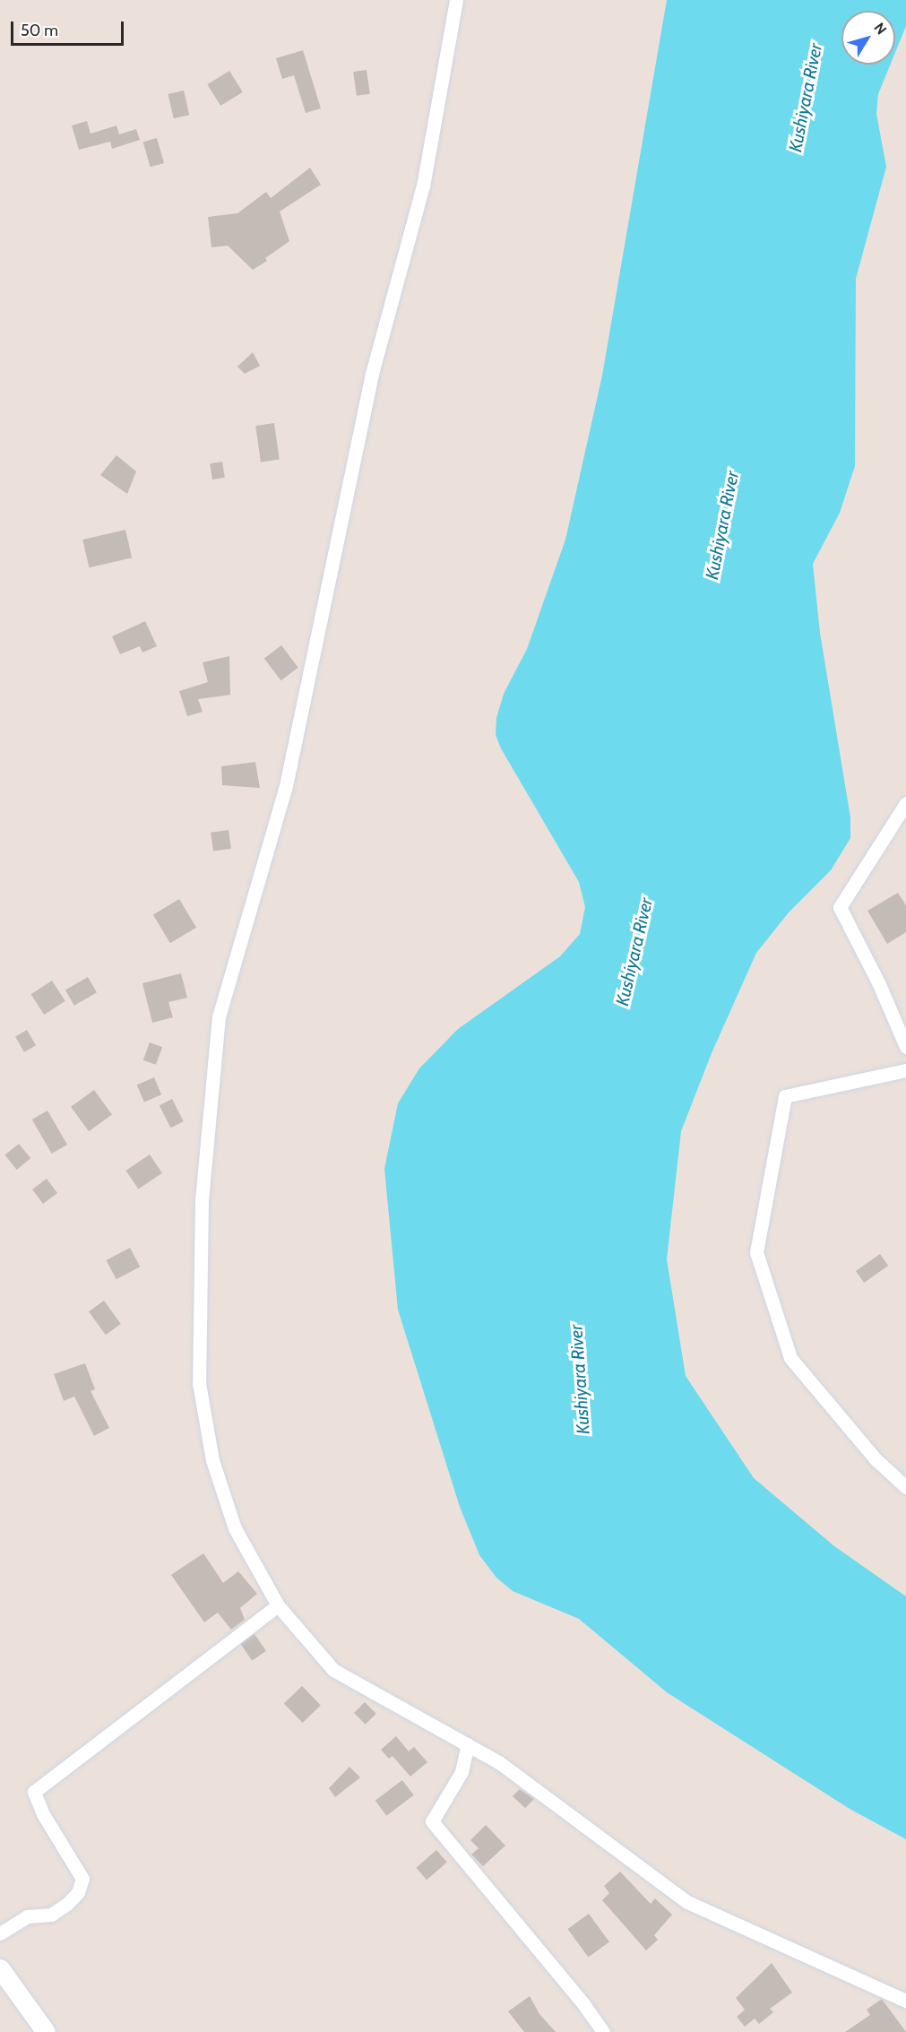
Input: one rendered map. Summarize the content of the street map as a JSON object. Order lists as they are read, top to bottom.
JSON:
{
  "water": ["Kushiyara River"],
  "scale_bar": "50 m",
  "north": "top right"
}
